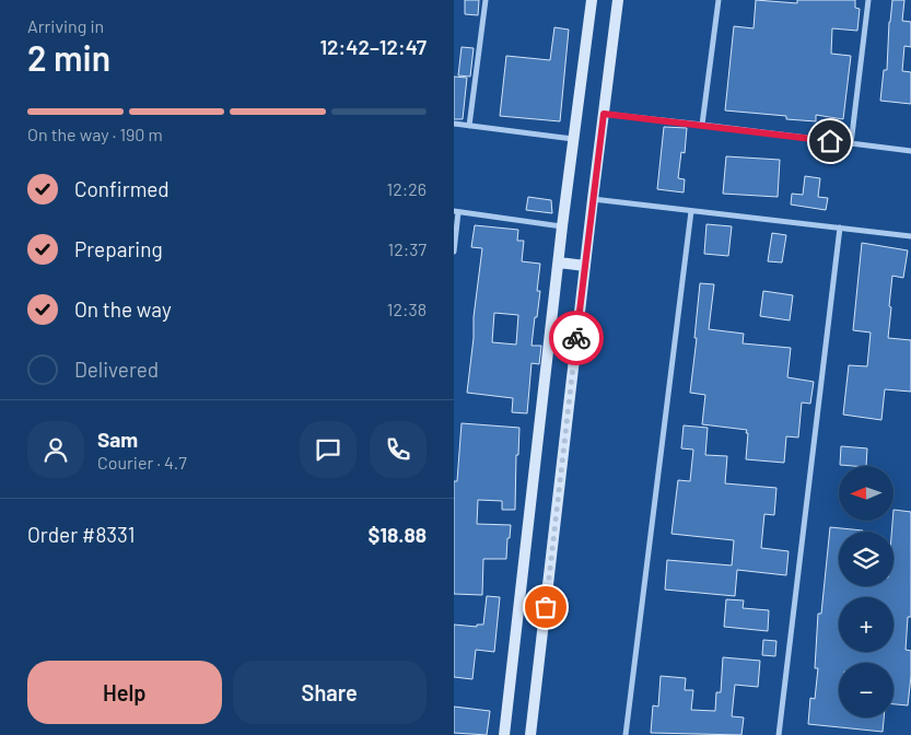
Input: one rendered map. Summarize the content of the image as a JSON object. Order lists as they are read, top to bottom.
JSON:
{
  "north": "left",
  "page": {
    "heading": ["2 min", "Arriving in", "12:42–12:47"],
    "panel": [
      "Sam",
      "Courier · 4.7",
      "Order #8331",
      "$18.88"
    ],
    "bar": "On the way · 190 m",
    "list": [
      ["Confirmed", "12:26"],
      ["Preparing", "12:37"],
      ["On the way", "12:38"],
      "Delivered"
    ],
    "map_buttons": ["+", "−"],
    "buttons": ["Help", "Share"]
  }
}
